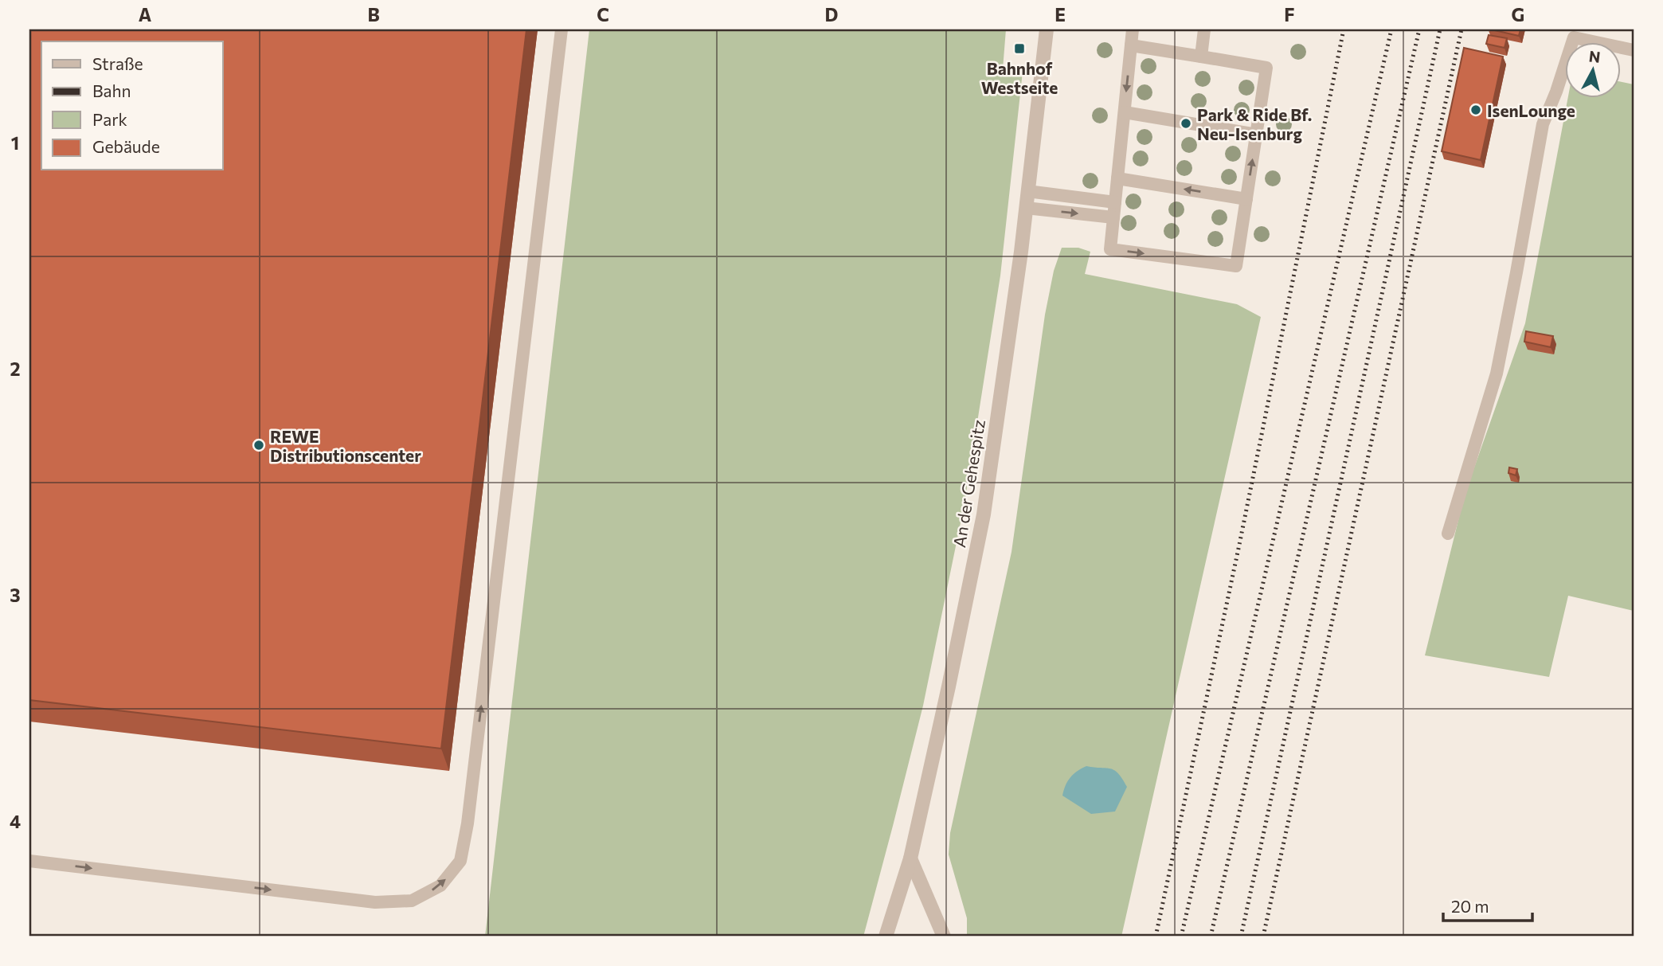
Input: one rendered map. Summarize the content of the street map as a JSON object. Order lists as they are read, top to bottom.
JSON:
{
  "streets": {
    "street": ["An der Gehespitz"]
  },
  "places": {
    "transit": ["Bahnhof Westseite"],
    "other": ["IsenLounge", "Park & Ride Bf. Neu-Isenburg", "REWE Distributionscenter"]
  },
  "legend": [
    "Straße",
    "Bahn",
    "Park",
    "Gebäude"
  ],
  "scale_bar": "20 m",
  "north": "top",
  "grid": {
    "columns": [
      "A",
      "B",
      "C",
      "D",
      "E",
      "F",
      "G"
    ],
    "rows": [
      "1",
      "2",
      "3",
      "4"
    ]
  }
}
